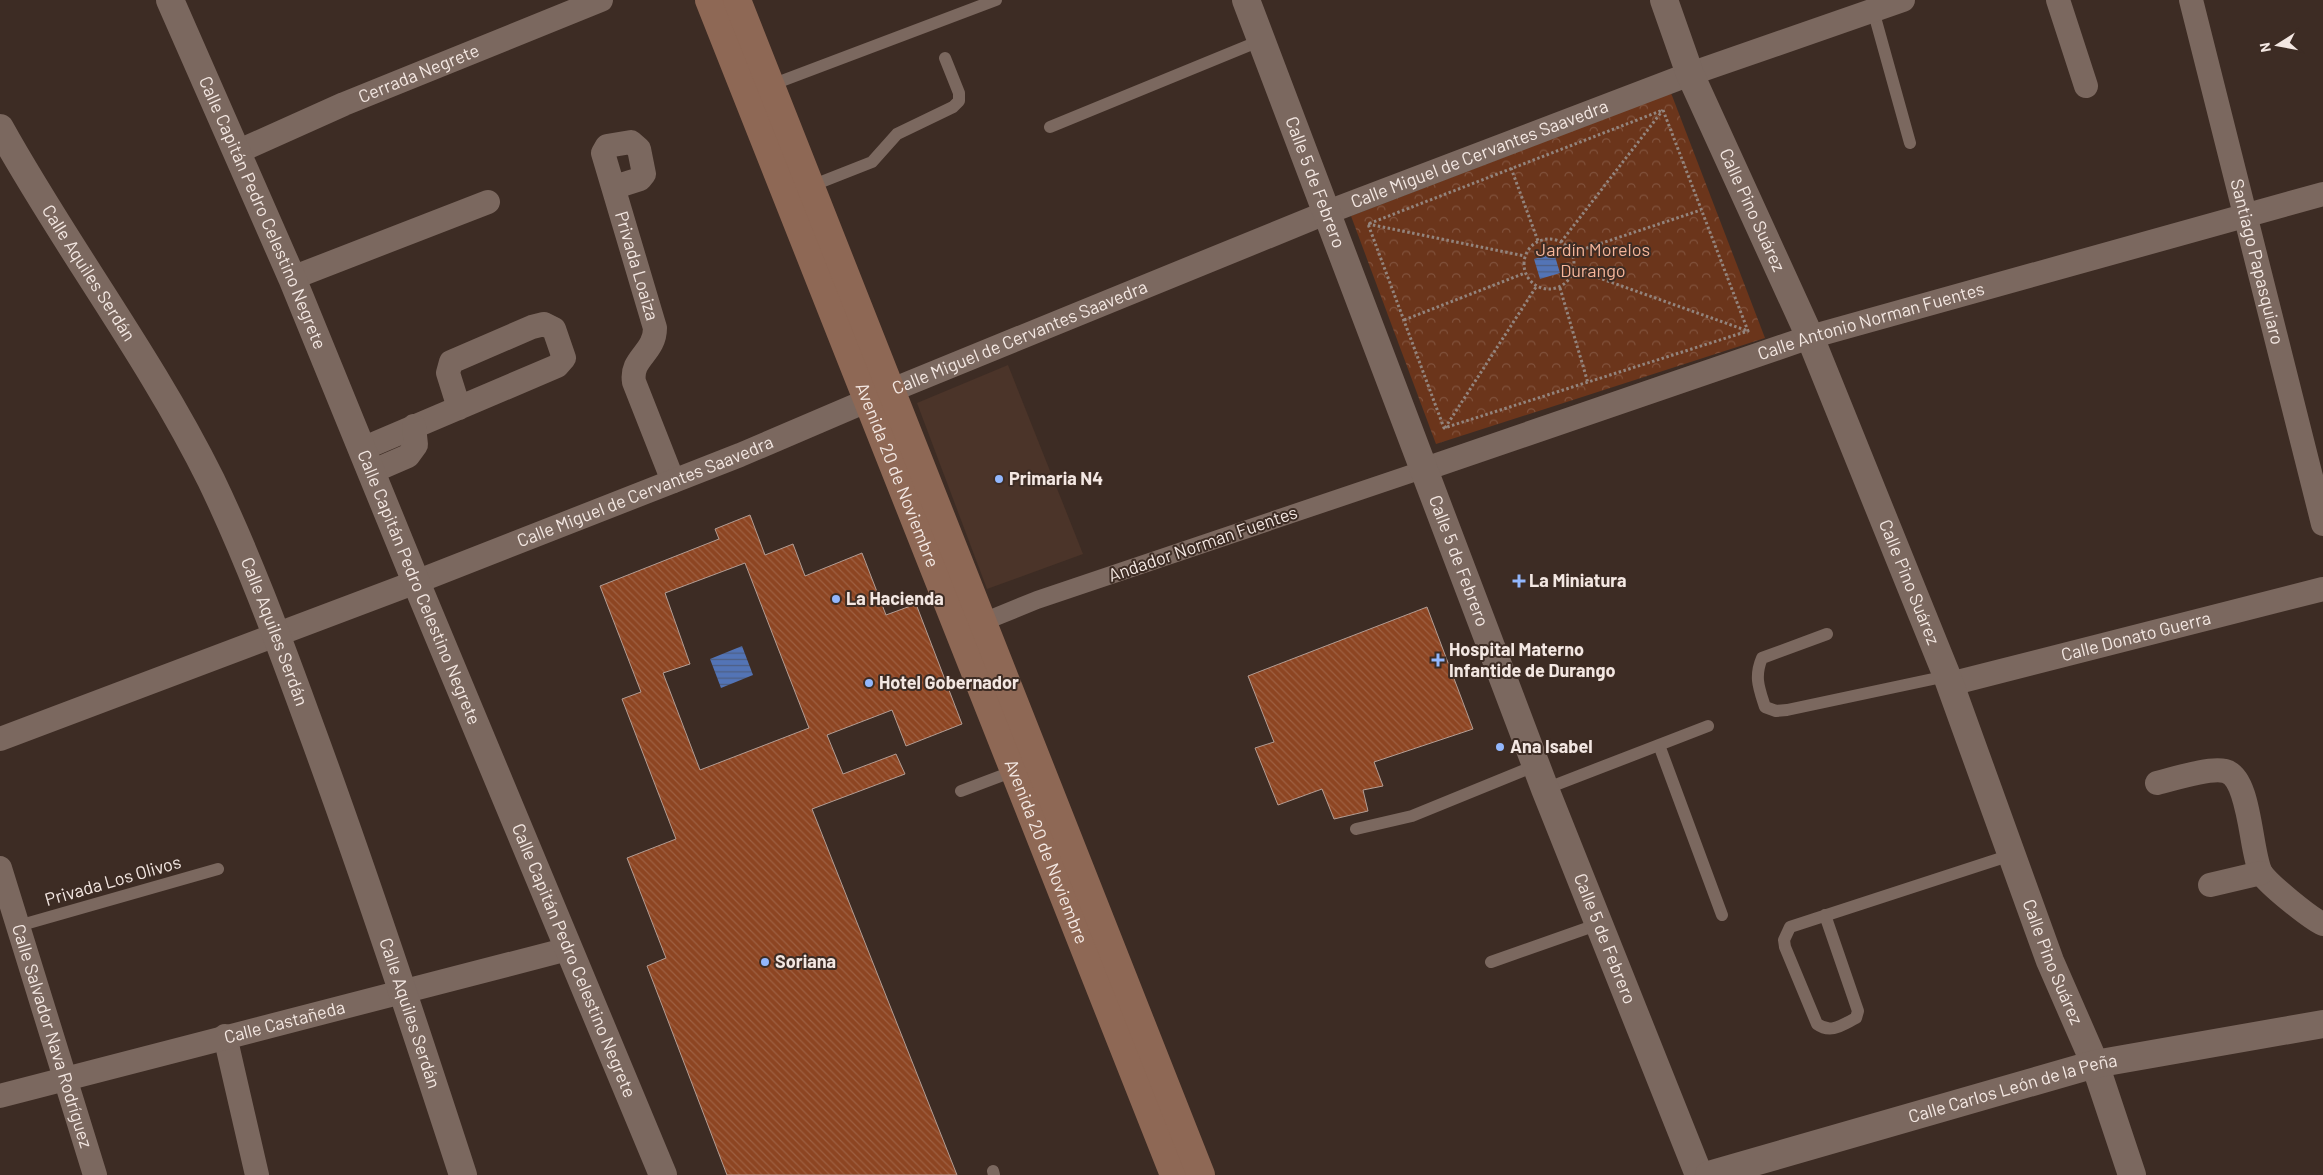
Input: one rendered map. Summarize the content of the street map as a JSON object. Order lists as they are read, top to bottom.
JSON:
{
  "streets": {
    "main road": ["Avenida 20 de Noviembre"],
    "street": [
      "Cerrada Negrete",
      "Calle Miguel de Cervantes Saavedra",
      "Calle 5 de Febrero",
      "Calle Pino Suárez",
      "Calle Capitán Pedro Celestino Negrete",
      "Santiago Papasquiaro",
      "Privada Loaiza",
      "Calle Aquiles Serdán",
      "Calle Antonio Norman Fuentes",
      "Andador Norman Fuentes",
      "Calle Donato Guerra",
      "Calle Castañeda",
      "Calle Salvador Nava Rodríguez",
      "Calle Carlos León de la Peña"
    ],
    "lane": ["Privada Los Olivos"]
  },
  "crossings": [
    ["Cerrada Negrete", "Calle Capitán Pedro Celestino Negrete"],
    ["Calle Miguel de Cervantes Saavedra", "Calle 5 de Febrero"],
    ["Calle Miguel de Cervantes Saavedra", "Calle Pino Suárez"],
    ["Calle Miguel de Cervantes Saavedra", "Calle Capitán Pedro Celestino Negrete"],
    ["Calle Miguel de Cervantes Saavedra", "Privada Loaiza"],
    ["Calle Miguel de Cervantes Saavedra", "Calle Aquiles Serdán"],
    ["Calle Miguel de Cervantes Saavedra", "Avenida 20 de Noviembre"],
    ["Calle 5 de Febrero", "Calle Antonio Norman Fuentes"],
    ["Calle 5 de Febrero", "Andador Norman Fuentes"],
    ["Calle Pino Suárez", "Calle Antonio Norman Fuentes"],
    ["Calle Pino Suárez", "Calle Donato Guerra"],
    ["Calle Pino Suárez", "Calle Carlos León de la Peña"],
    ["Calle Capitán Pedro Celestino Negrete", "Calle Castañeda"],
    ["Santiago Papasquiaro", "Calle Antonio Norman Fuentes"],
    ["Calle Aquiles Serdán", "Calle Castañeda"],
    ["Calle Antonio Norman Fuentes", "Andador Norman Fuentes"],
    ["Avenida 20 de Noviembre", "Andador Norman Fuentes"],
    ["Privada Los Olivos", "Calle Salvador Nava Rodríguez"],
    ["Calle Castañeda", "Calle Salvador Nava Rodríguez"]
  ],
  "parks": ["Jardín Morelos Durango"],
  "places": {
    "other": [
      "Primaria N4",
      "La Hacienda",
      "Hotel Gobernador",
      "Ana Isabel",
      "Soriana"
    ],
    "health": ["La Miniatura", "Hospital Materno Infantide de Durango"]
  },
  "north": "left"
}
